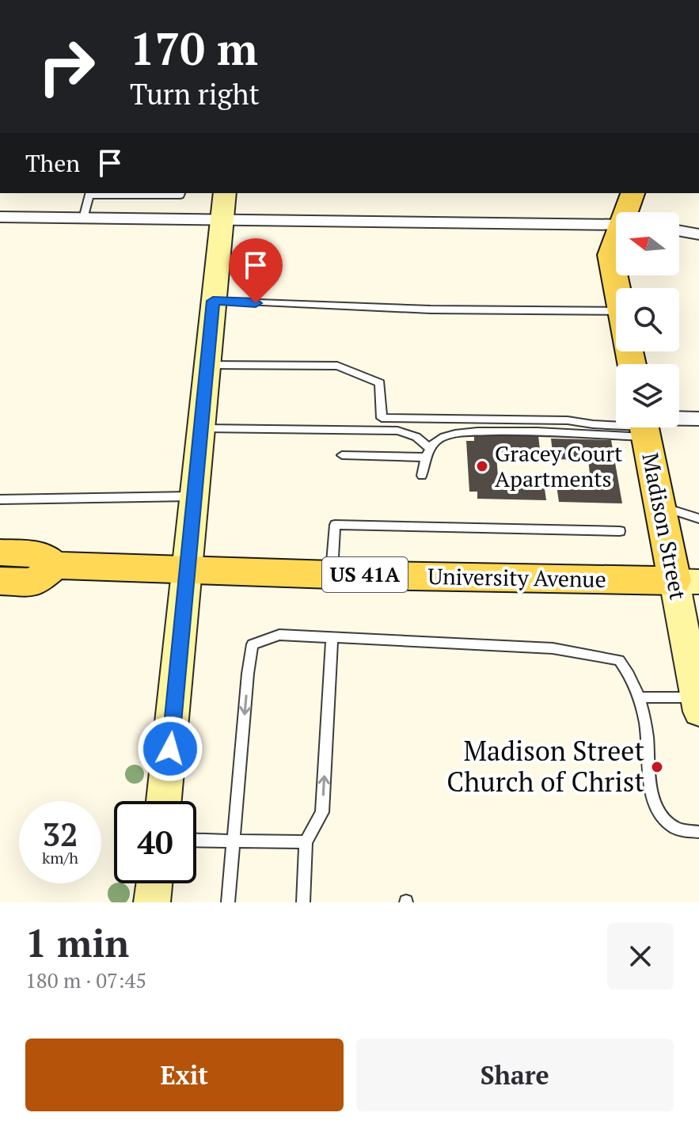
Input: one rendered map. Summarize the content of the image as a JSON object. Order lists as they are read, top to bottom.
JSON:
{
  "streets": {
    "main road": ["Madison Street", "US 41A", "University Avenue"]
  },
  "crossings": [
    ["Madison Street", "University Avenue"]
  ],
  "places": ["Gracey Court Apartments", "Madison Street Church of Christ"],
  "north": "left",
  "page": {
    "turn": ["170 m", "Turn right"],
    "then": "Then",
    "speed": "32 km/h",
    "limit": "40",
    "heading": ["1 min", "180 m · 07:45"],
    "buttons": ["Exit", "Share"]
  }
}
